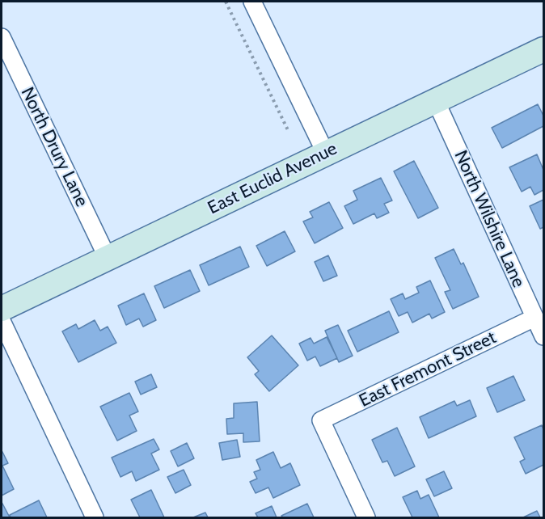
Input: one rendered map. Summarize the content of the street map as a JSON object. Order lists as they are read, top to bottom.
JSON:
{
  "streets": {
    "main road": ["East Euclid Avenue"],
    "street": ["North Drury Lane", "North Wilshire Lane", "East Fremont Street"]
  },
  "crossings": [
    ["North Drury Lane", "East Euclid Avenue"],
    ["East Euclid Avenue", "North Wilshire Lane"],
    ["North Wilshire Lane", "East Fremont Street"]
  ]
}
